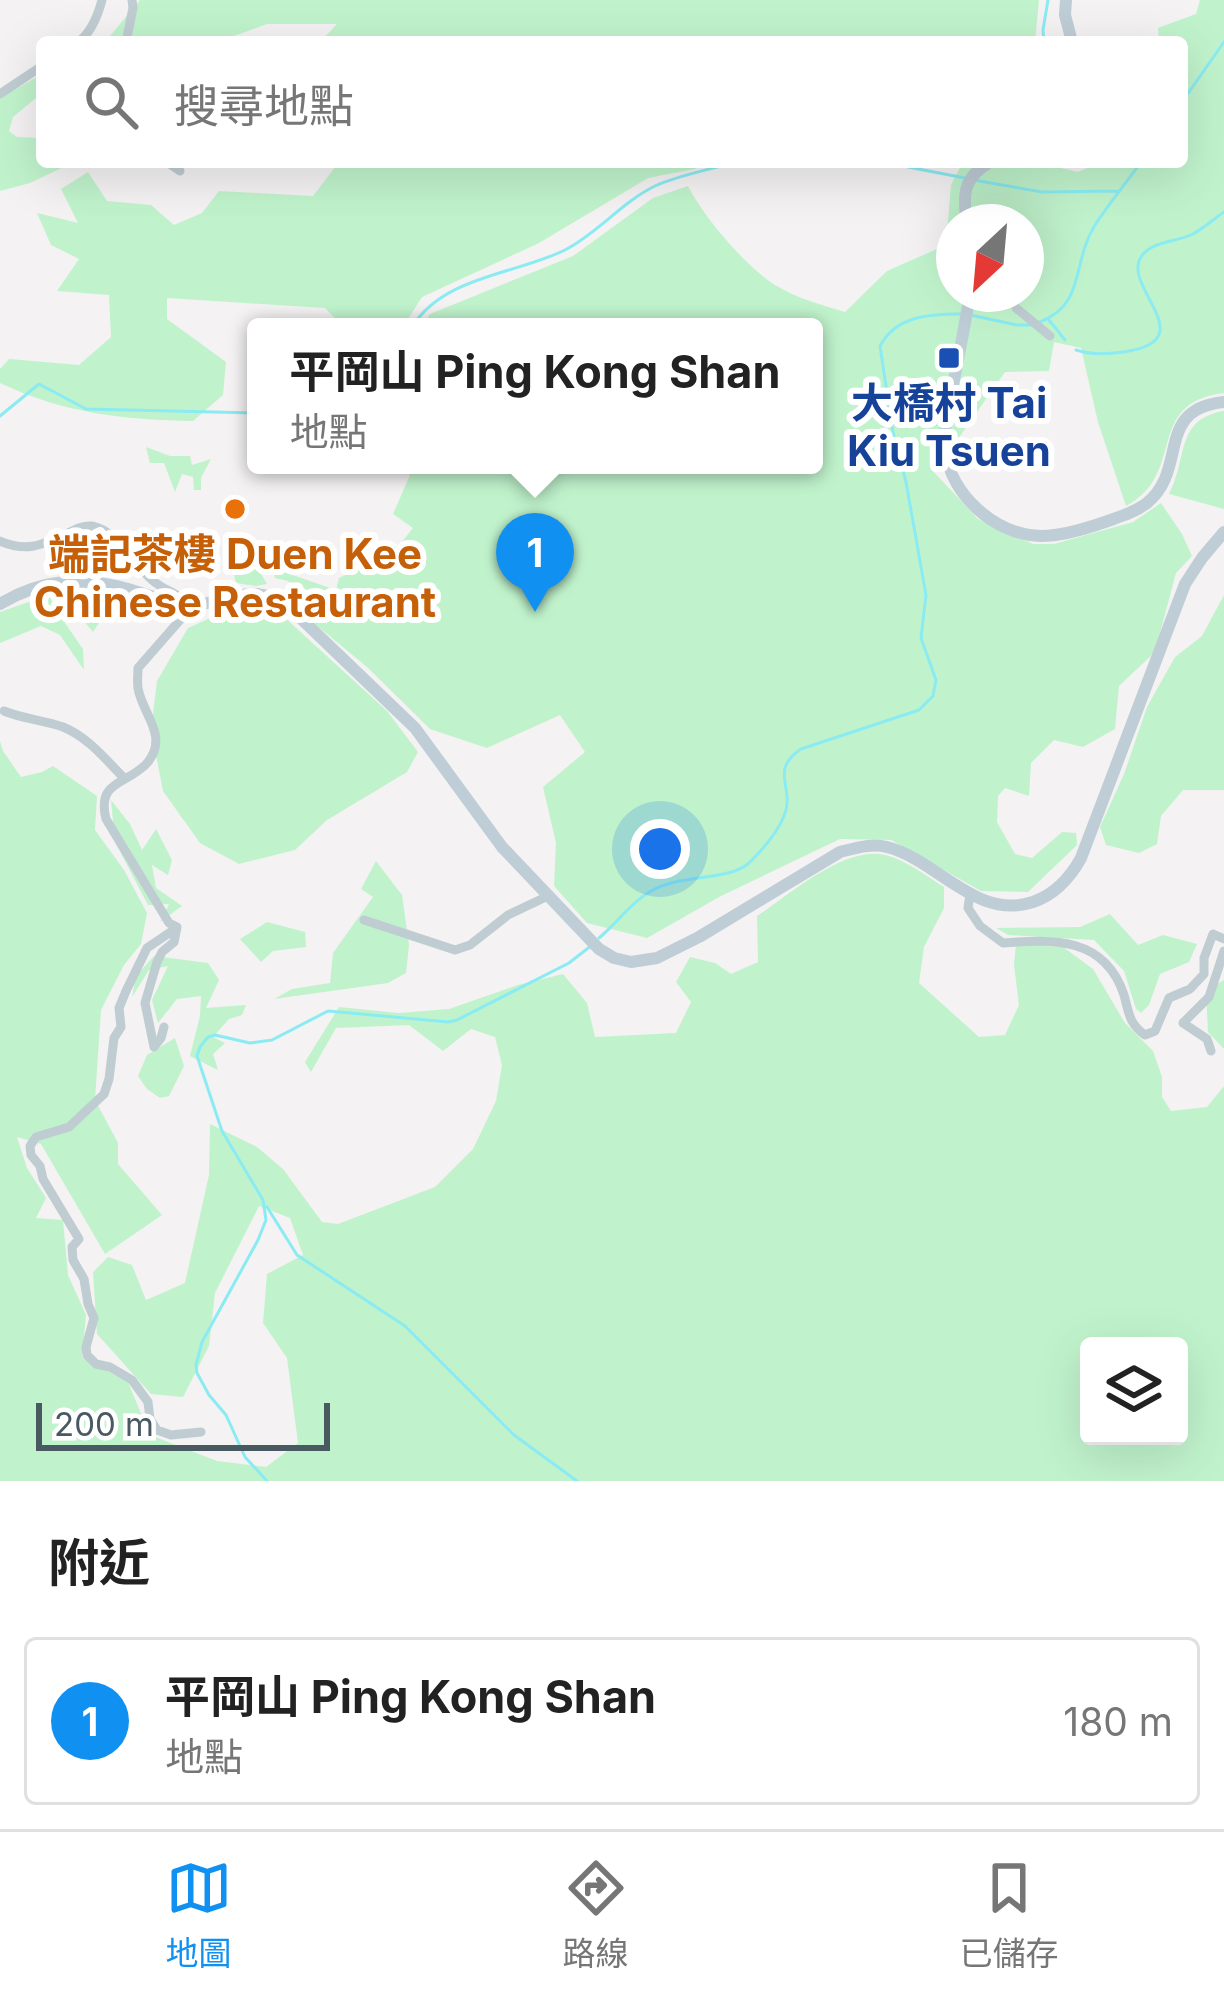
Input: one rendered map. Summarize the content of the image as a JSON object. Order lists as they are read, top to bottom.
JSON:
{
  "places": {
    "transit": ["大橋村 Tai Kiu Tsuen"],
    "other": ["端記茶樓 Duen Kee Chinese Restaurant"]
  },
  "scale_bar": "200 m",
  "north": "bottom left",
  "page": {
    "search": "搜尋地點",
    "popup": ["平岡山 Ping Kong Shan", "地點"],
    "pins": "1",
    "scale": "200 m",
    "heading": "附近",
    "list": [
      {
        "mark": "1",
        "name": "平岡山 Ping Kong Shan",
        "note": "地點",
        "value": "180 m"
      }
    ],
    "nav": ["地圖", "路線", "已儲存"]
  }
}
